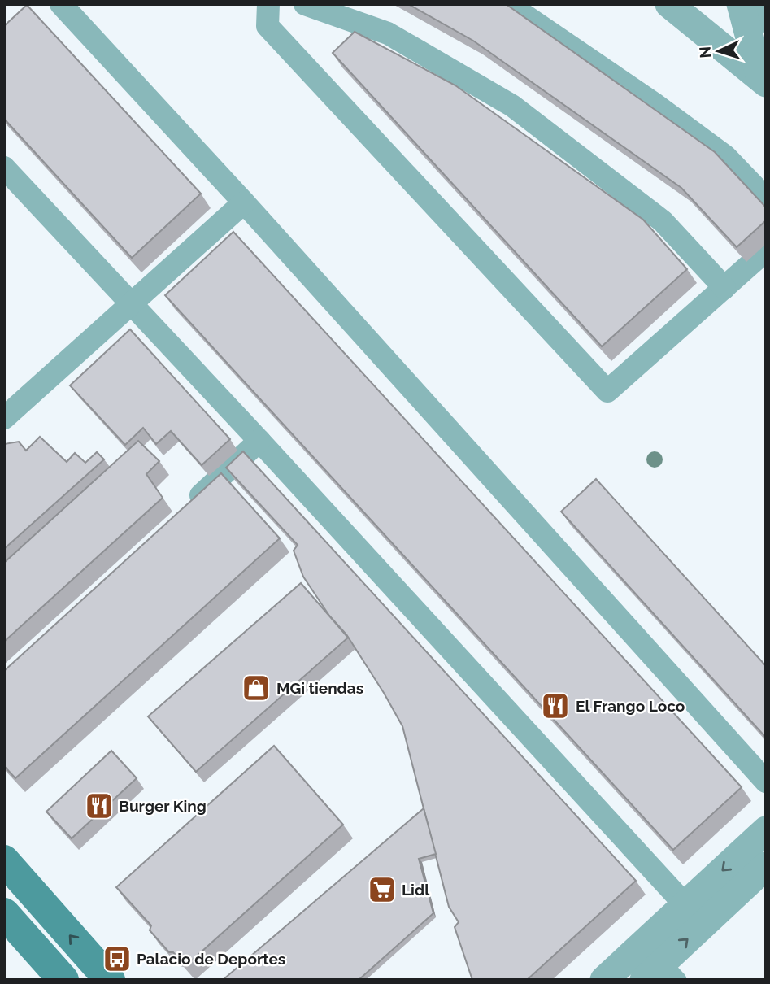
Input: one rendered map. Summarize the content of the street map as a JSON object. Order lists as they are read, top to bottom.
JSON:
{
  "places": {
    "shop": ["MGi tiendas"],
    "restaurant": ["El Frango Loco", "Burger King"],
    "supermarket": ["Lidl"],
    "bus stop": ["Palacio de Deportes"]
  },
  "north": "left"
}
